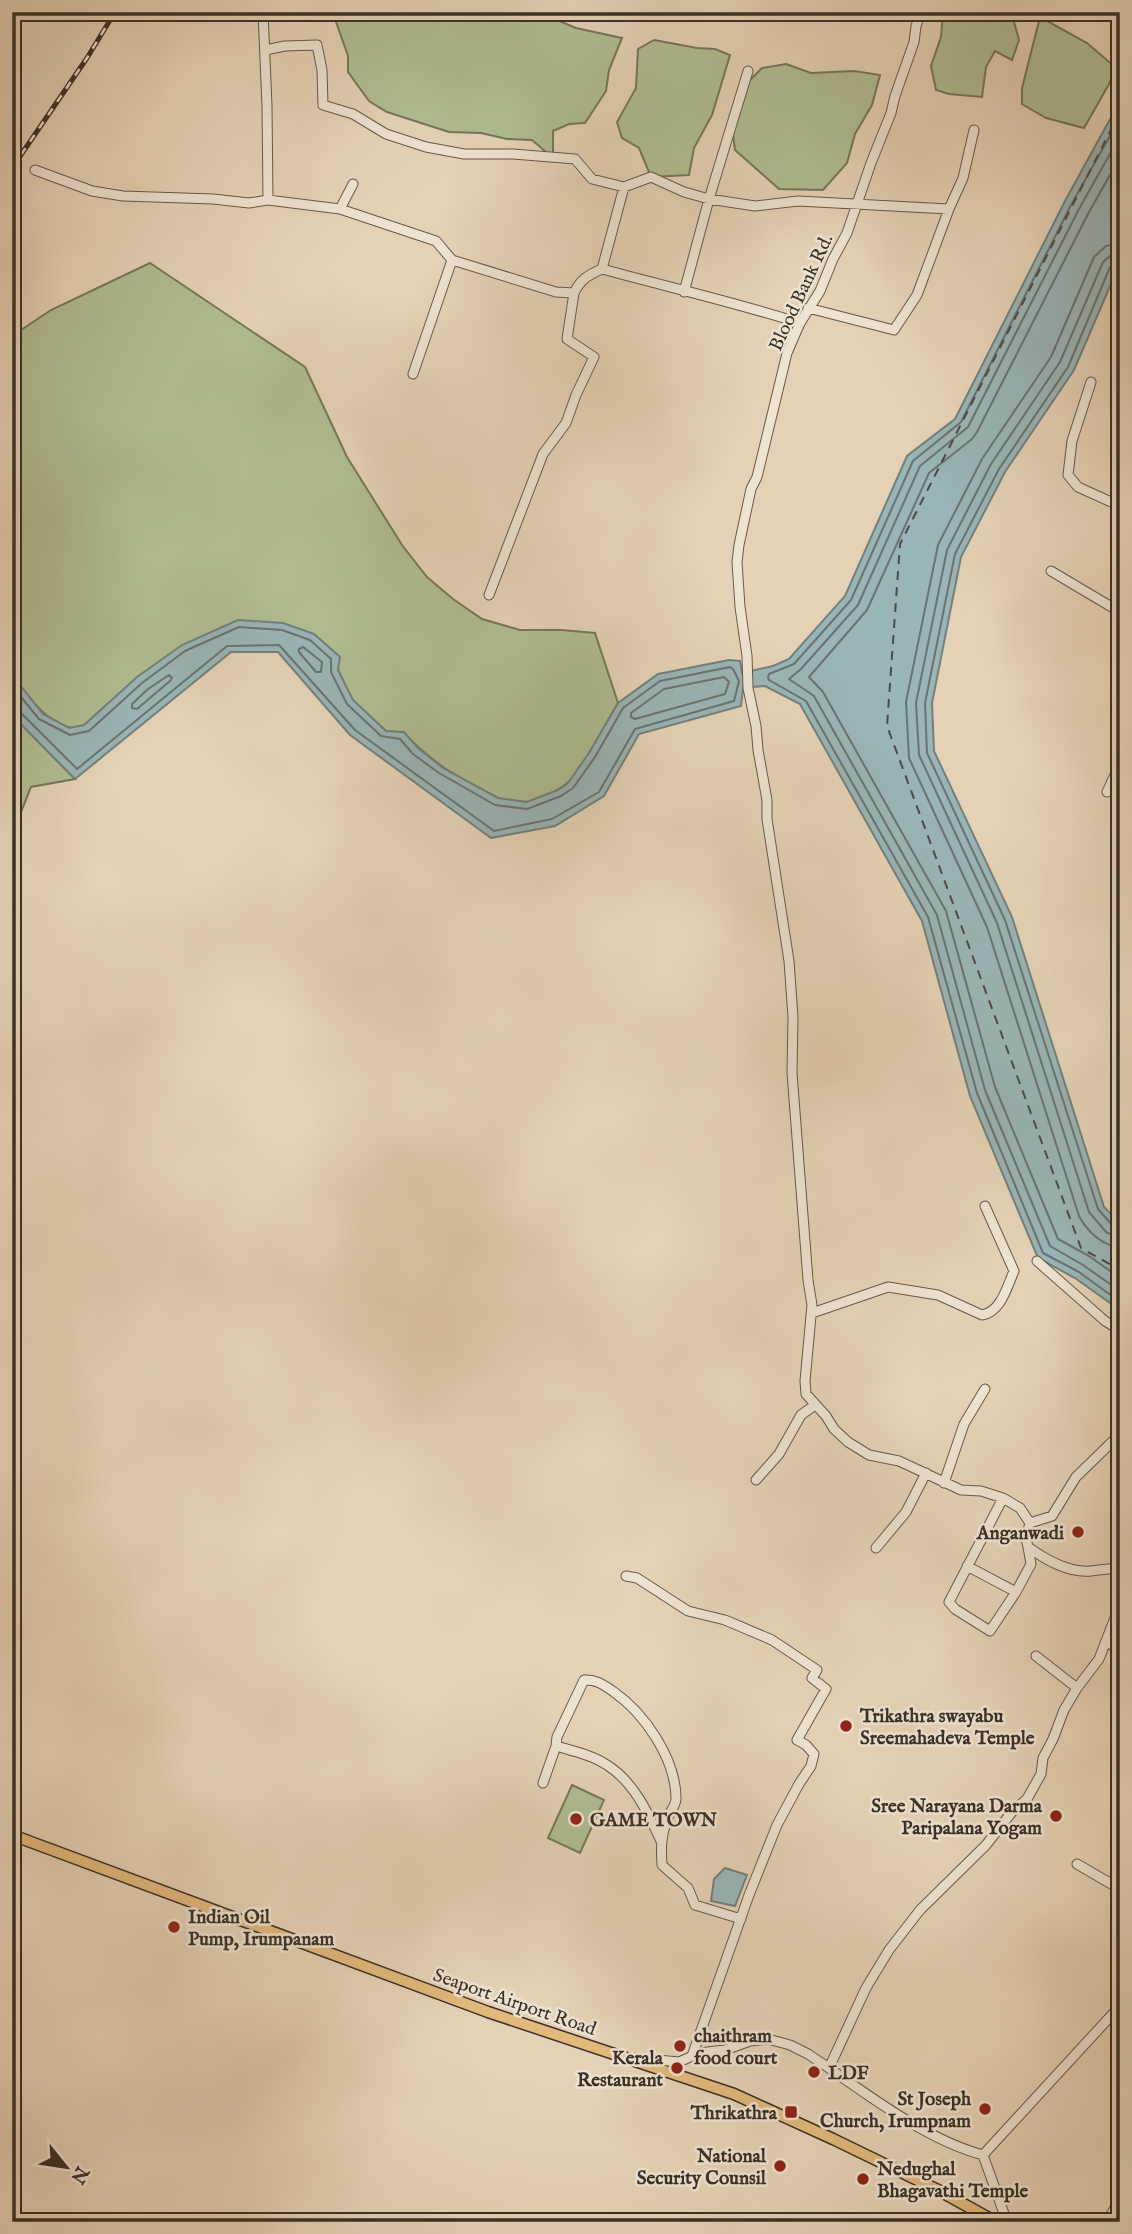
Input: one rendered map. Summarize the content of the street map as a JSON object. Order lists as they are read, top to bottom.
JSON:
{
  "streets": {
    "main road": ["Seaport Airport Road"],
    "street": ["Blood Bank Rd."]
  },
  "places": {
    "other": [
      "Anganwadi",
      "Trikathra swayabu Sreemahadeva Temple",
      "Sree Narayana Darma Paripalana Yogam",
      "GAME TOWN",
      "Indian Oil Pump, Irumpanam",
      "chaithram food court",
      "Kerala Restaurant",
      "LDF",
      "St Joseph Church, Irumpnam",
      "National Security Counsil",
      "Nedughal Bhagavathi Temple"
    ],
    "transit": ["Thrikathra"]
  },
  "north": "bottom right"
}
